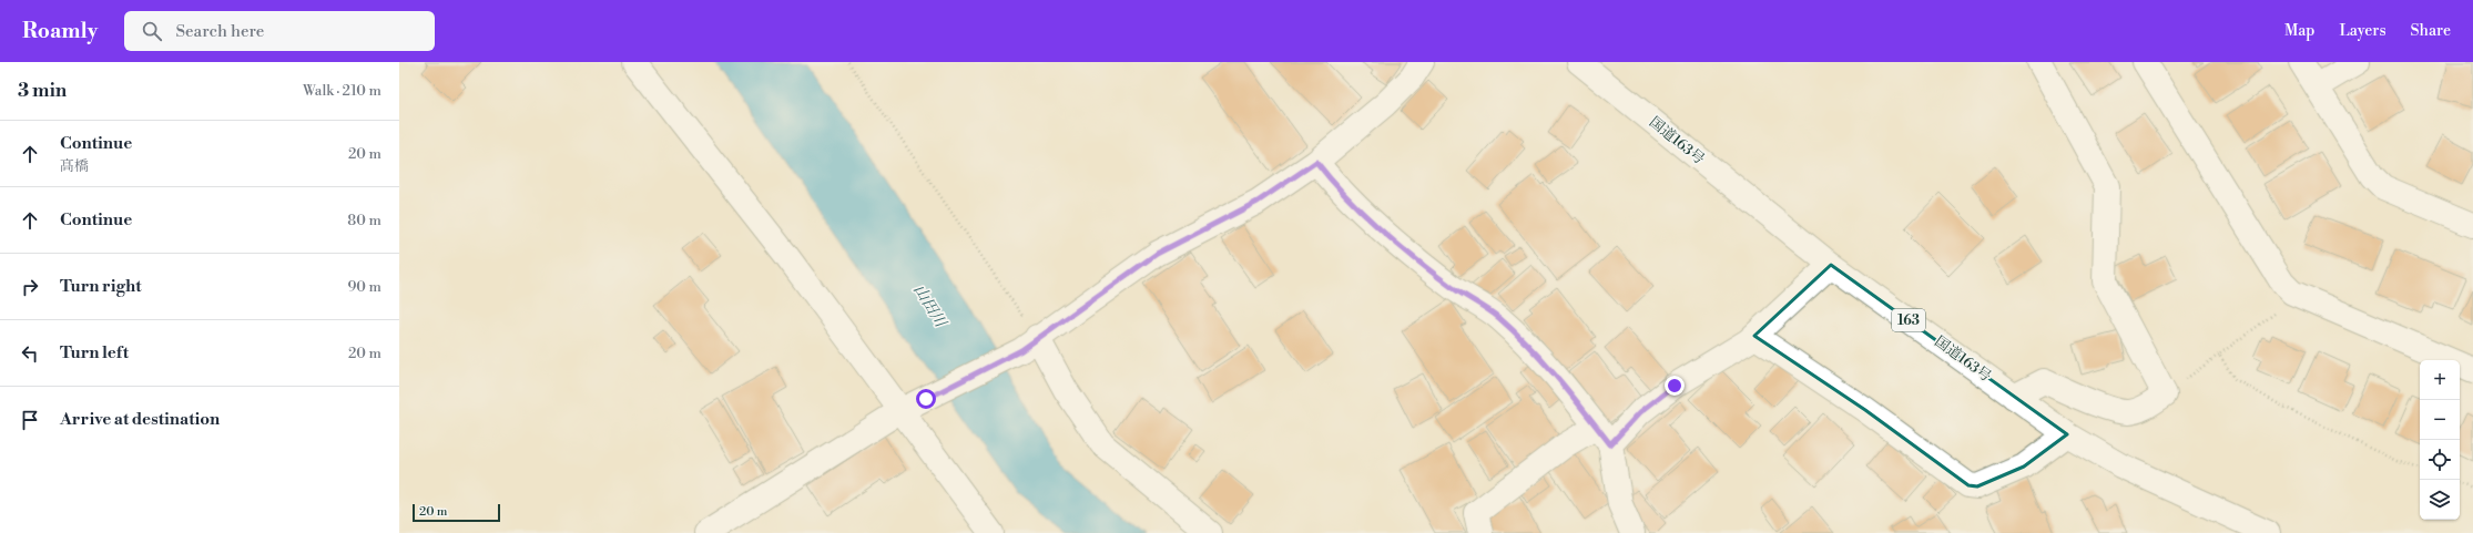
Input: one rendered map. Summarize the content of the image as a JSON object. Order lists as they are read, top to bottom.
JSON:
{
  "streets": {
    "main road": ["国道163号", "163"]
  },
  "water": ["山田川"],
  "scale_bar": "20 m",
  "page": {
    "header": "Roamly",
    "search": "Search here",
    "nav": ["Map", "Layers", "Share"],
    "heading": ["3 min", "Walk · 210 m"],
    "list": [
      ["Continue", "髙橋", "20 m"],
      ["Continue", "80 m"],
      ["Turn right", "90 m"],
      ["Turn left", "20 m"],
      "Arrive at destination"
    ],
    "map_buttons": ["+", "−"],
    "scale": "20 m"
  }
}
